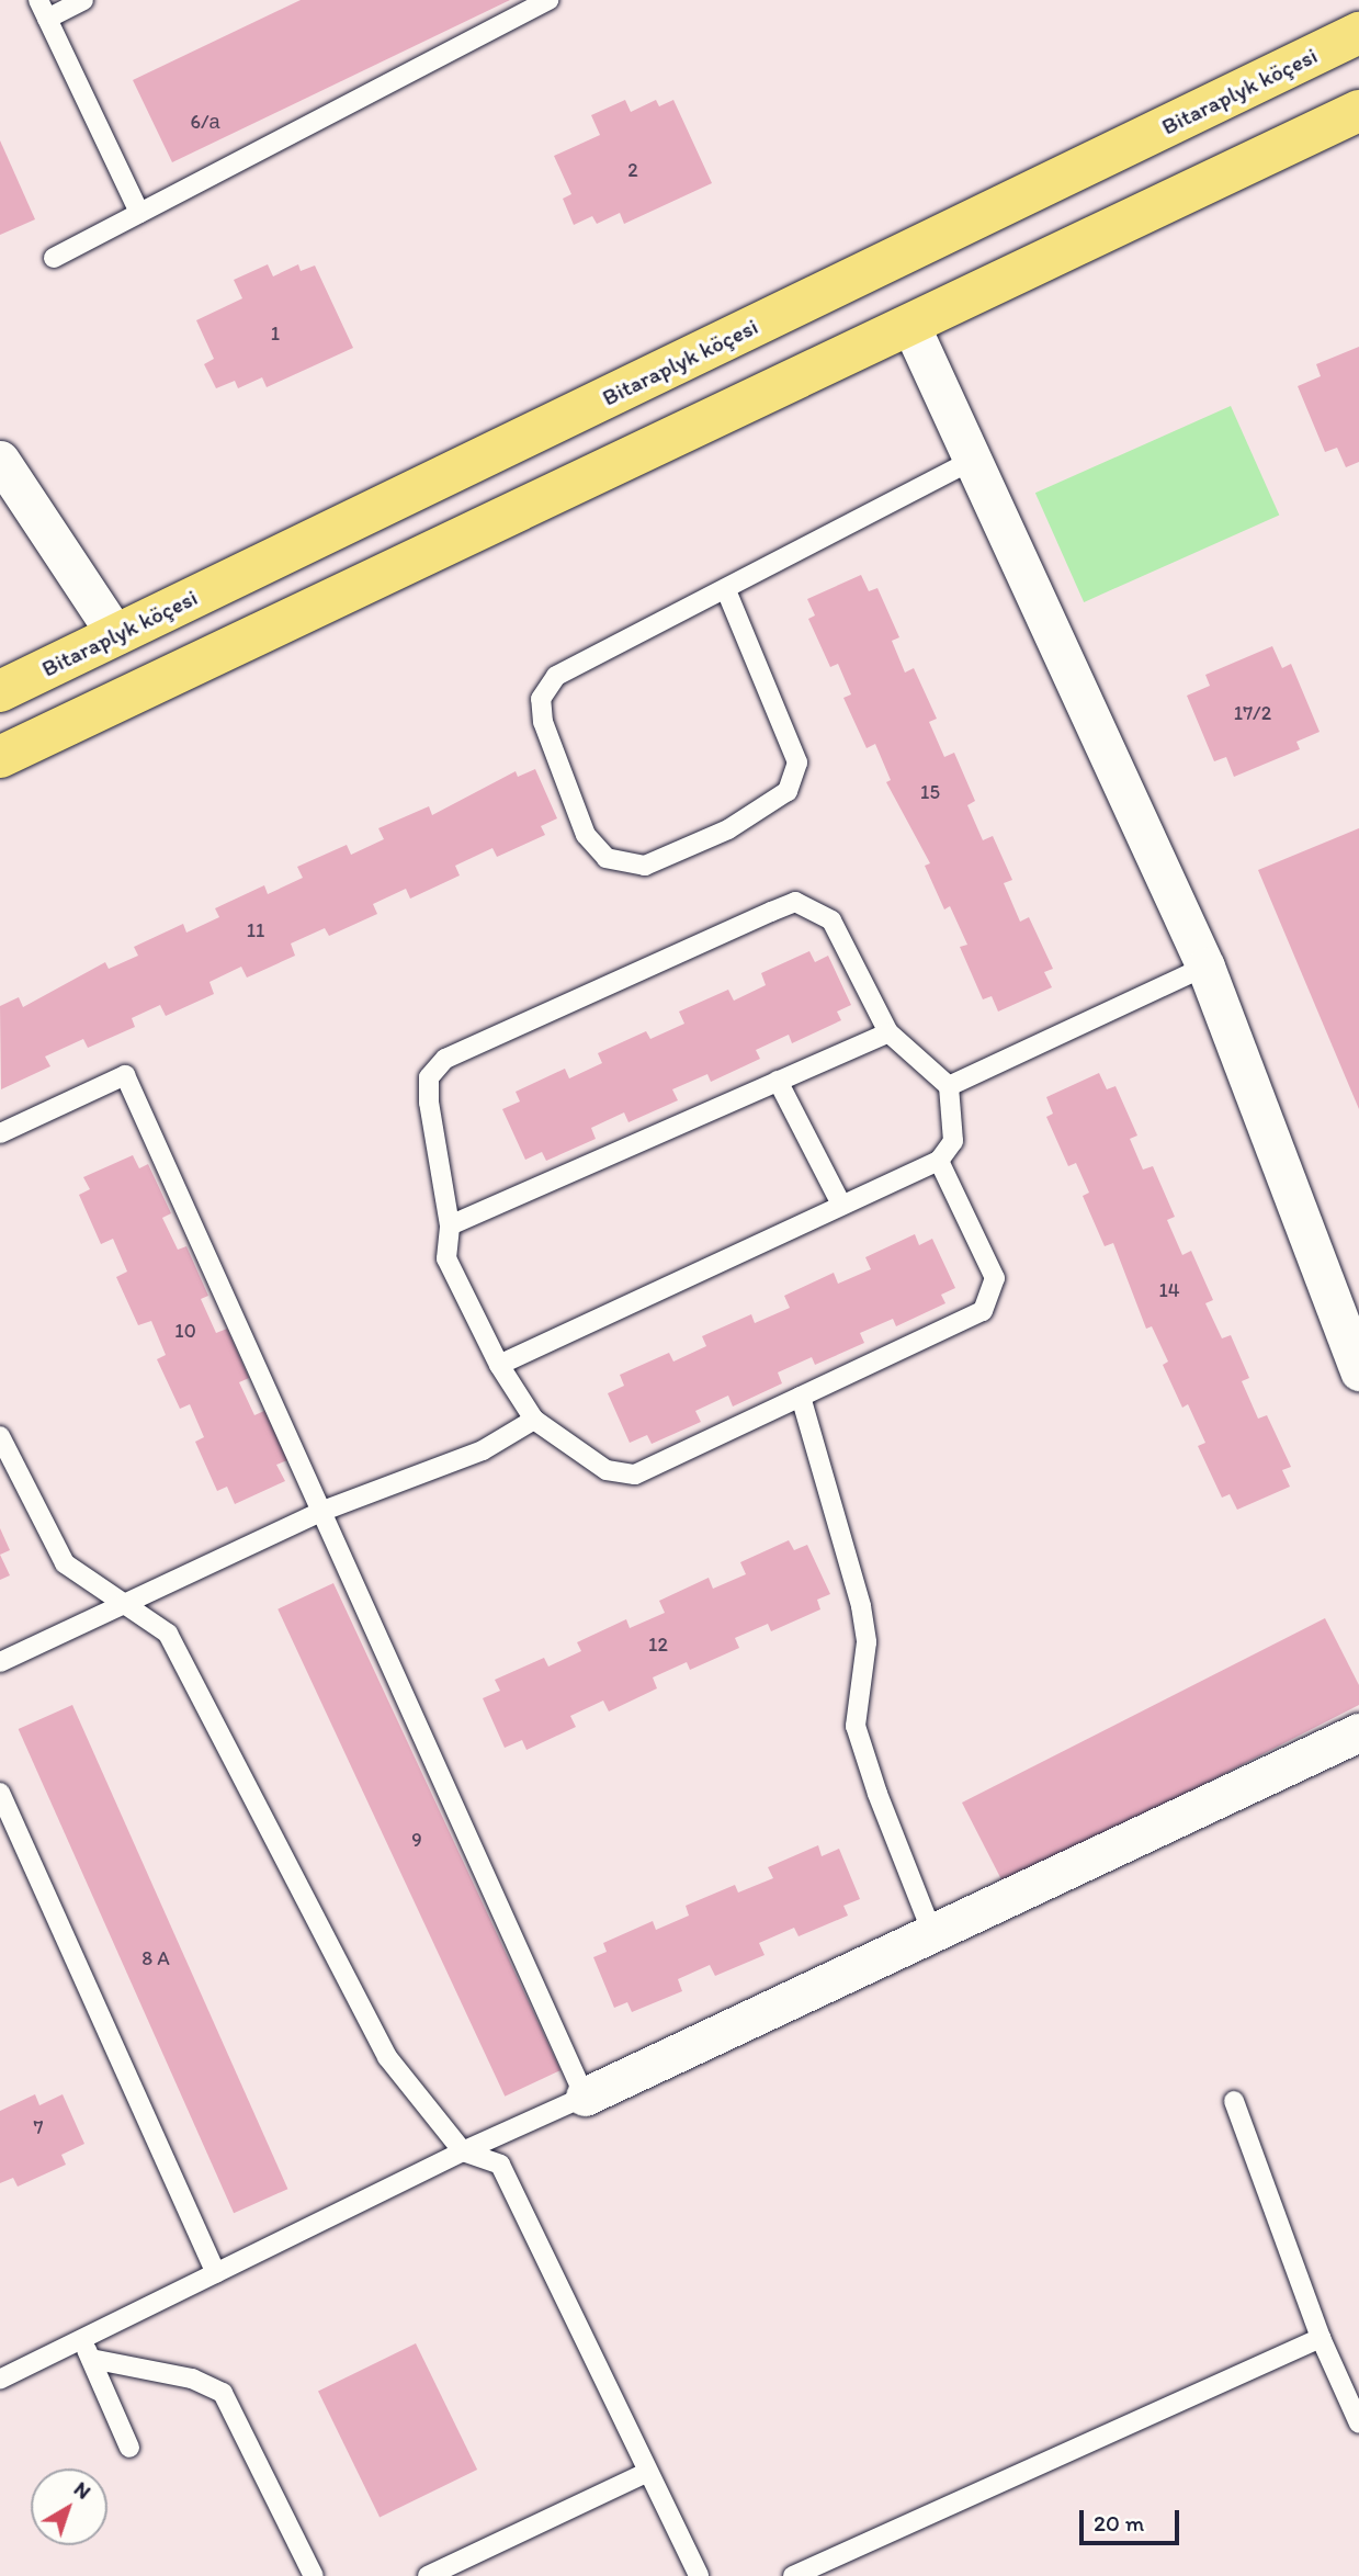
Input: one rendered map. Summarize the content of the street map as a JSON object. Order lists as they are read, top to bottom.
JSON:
{
  "streets": {
    "highway": ["Bitaraplyk köçesi"]
  },
  "house_numbers": [
    "6/а",
    "2",
    "1",
    "17/2",
    "15",
    "11",
    "14",
    "10",
    "12",
    "9",
    "8 A",
    "7"
  ],
  "scale_bar": "20 m",
  "north": "top right"
}
